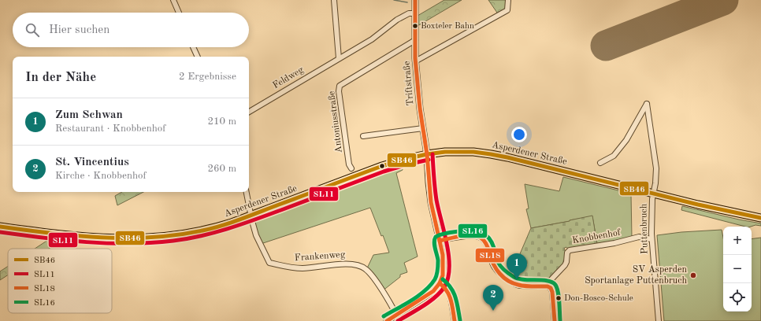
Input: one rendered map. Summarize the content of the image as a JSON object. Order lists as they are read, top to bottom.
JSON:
{
  "streets": {
    "main road": ["Asperdener Straße"],
    "street": [
      "Feldweg",
      "Triftstraße",
      "Antoniusstraße",
      "Puttenbruch",
      "Knobbenhof",
      "Frankenweg"
    ]
  },
  "crossings": [
    ["Feldweg", "Triftstraße"],
    ["Triftstraße", "Antoniusstraße"],
    ["Triftstraße", "Asperdener Straße"],
    ["Asperdener Straße", "Puttenbruch"],
    ["Asperdener Straße", "Frankenweg"],
    ["Puttenbruch", "Knobbenhof"]
  ],
  "places": ["Boxteler Bahn", "SV Asperden Sportanlage Puttenbruch", "Don-Bosco-Schule"],
  "lines": [
    "transit line SL18",
    "transit line SB46",
    "transit line SL11",
    "transit line SL16"
  ],
  "legend": [
    "SB46",
    "SL11",
    "SL18",
    "SL16"
  ],
  "page": {
    "search": "Hier suchen",
    "heading": ["In der Nähe", "2 Ergebnisse"],
    "list": [
      {
        "mark": "1",
        "name": "Zum Schwan",
        "note": "Restaurant · Knobbenhof",
        "value": "210 m"
      },
      {
        "mark": "2",
        "name": "St. Vincentius",
        "note": "Kirche · Knobbenhof",
        "value": "260 m"
      }
    ],
    "map_buttons": ["+", "−"],
    "pins": ["1", "2"]
  }
}
